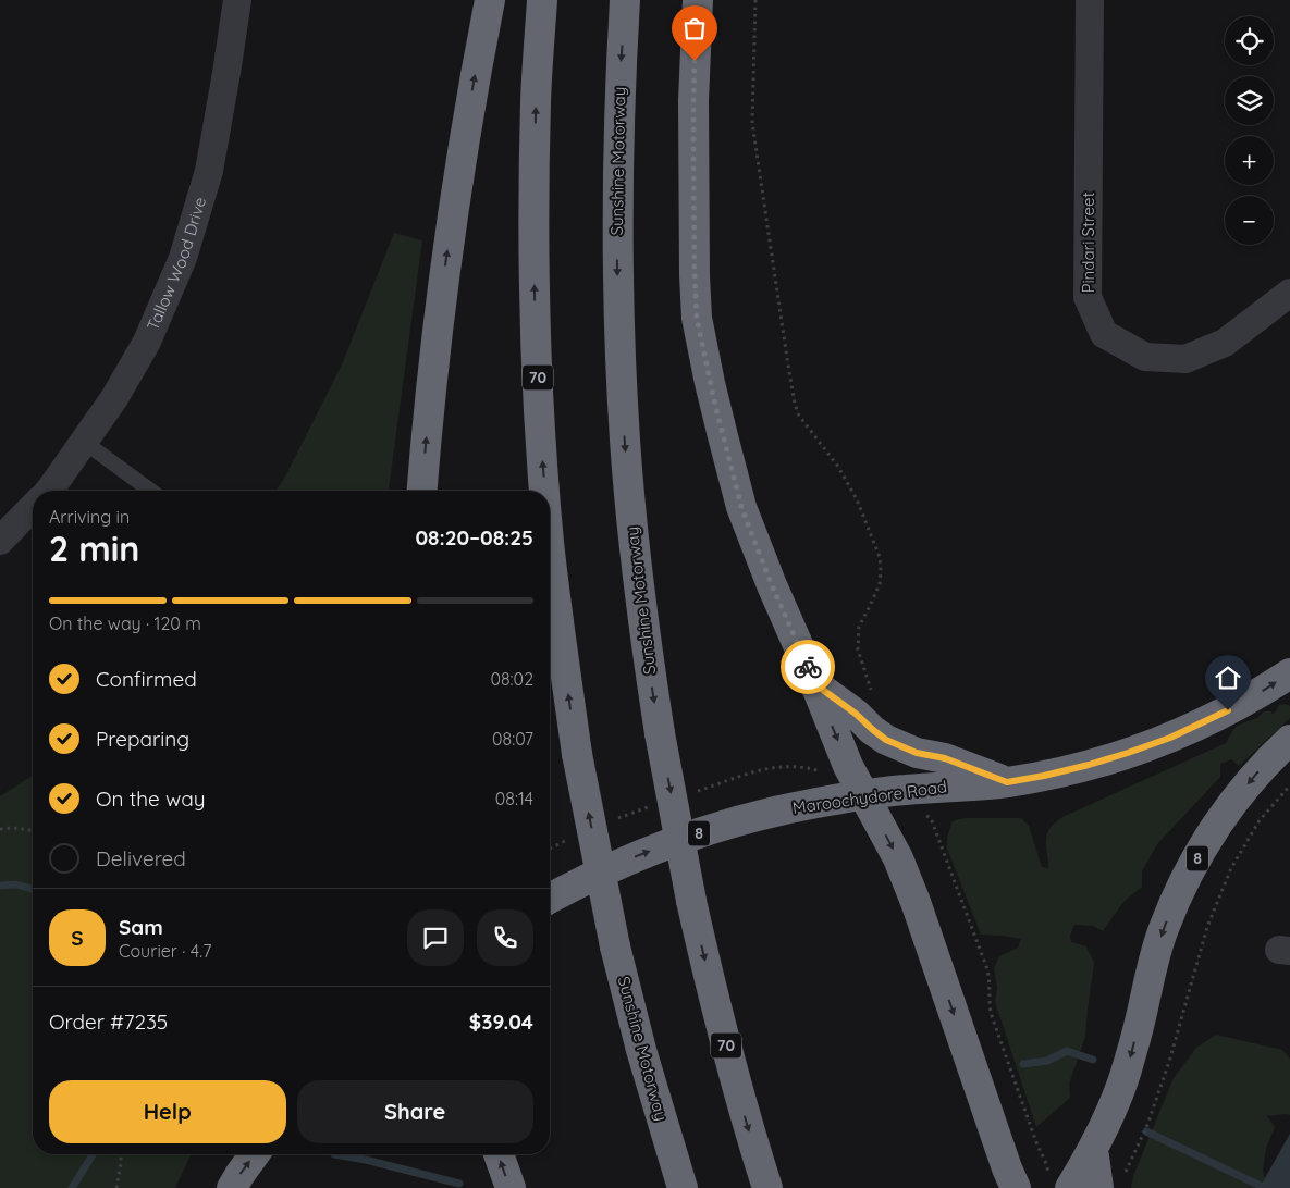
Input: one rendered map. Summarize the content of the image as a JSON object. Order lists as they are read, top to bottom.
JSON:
{
  "streets": {
    "highway": [
      "Sunshine Motorway",
      "70",
      "Maroochydore Road",
      "8"
    ],
    "street": ["Pindari Street", "Tallow Wood Drive"]
  },
  "one_way": ["Maroochydore Road"],
  "page": {
    "map_buttons": ["+", "−"],
    "heading": ["2 min", "Arriving in", "08:20–08:25"],
    "panel": [
      "Sam",
      "Courier · 4.7",
      "Order #7235",
      "$39.04"
    ],
    "bar": "On the way · 120 m",
    "list": [
      ["Confirmed", "08:02"],
      ["Preparing", "08:07"],
      ["On the way", "08:14"],
      "Delivered"
    ],
    "round": "S",
    "buttons": ["Help", "Share"]
  }
}
